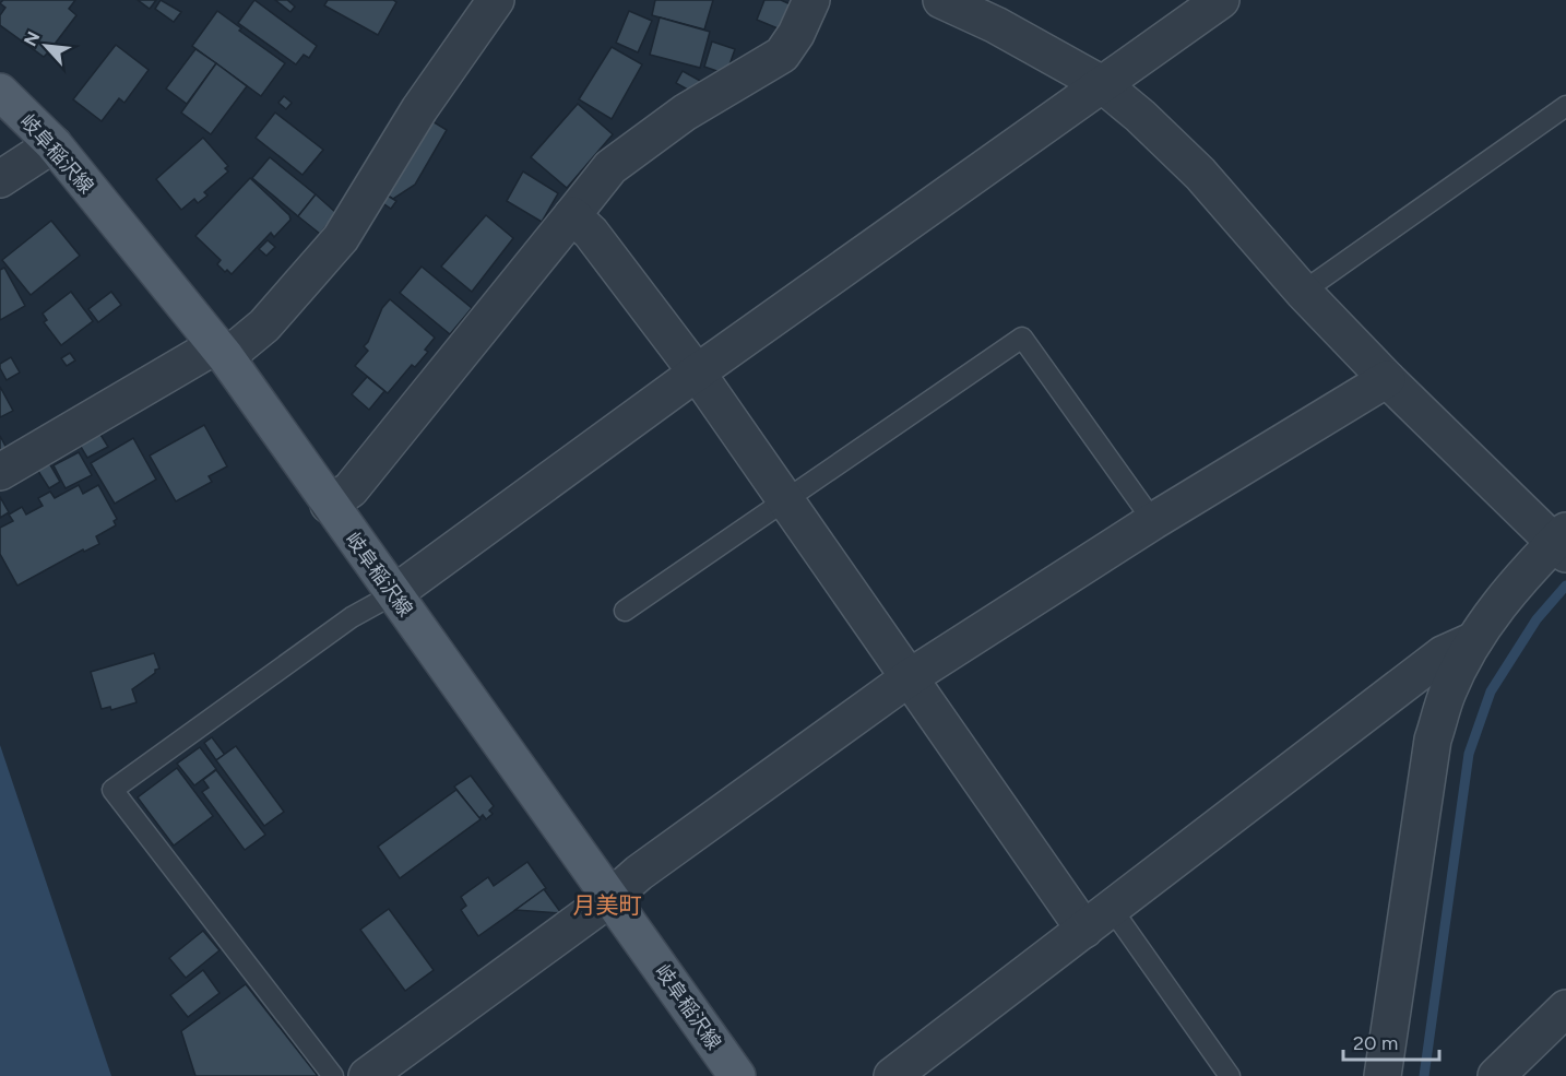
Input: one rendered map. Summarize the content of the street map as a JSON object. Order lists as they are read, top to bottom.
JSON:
{
  "streets": {
    "main road": ["岐阜稲沢線"]
  },
  "districts": ["月美町"],
  "scale_bar": "20 m",
  "north": "top left"
}
